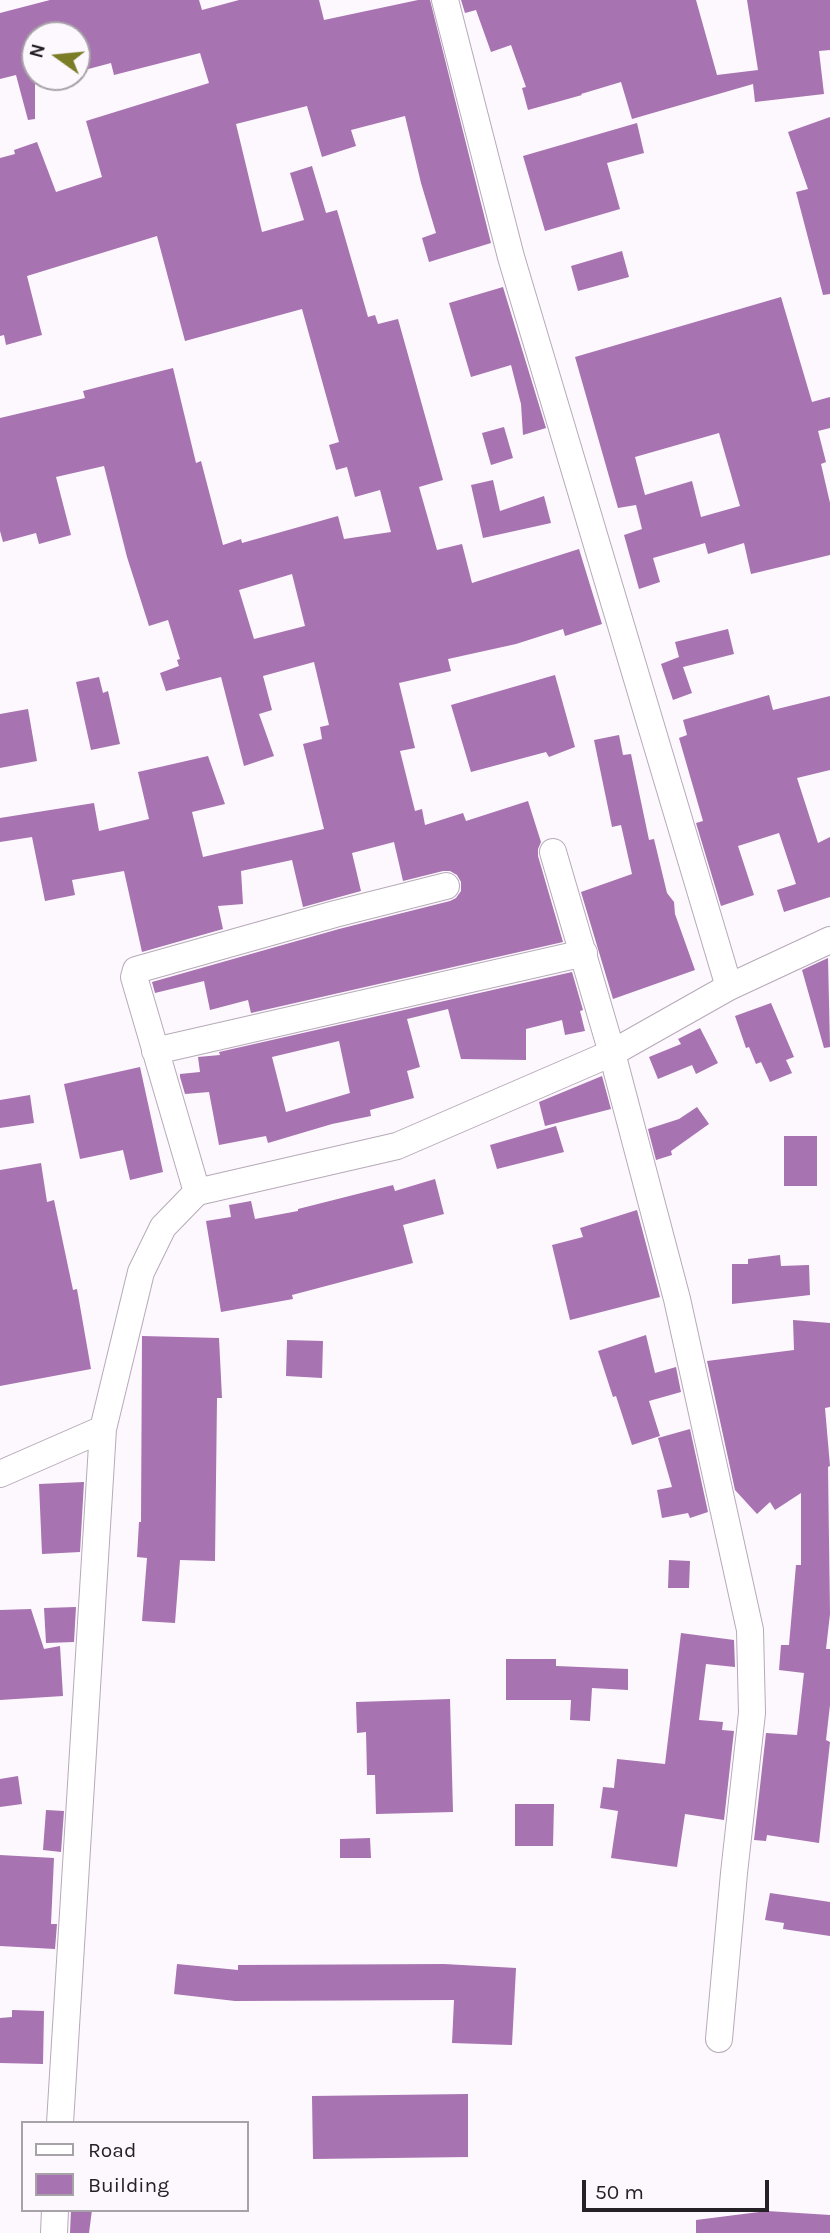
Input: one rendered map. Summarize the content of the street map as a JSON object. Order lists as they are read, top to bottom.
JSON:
{
  "legend": ["Road", "Building"],
  "scale_bar": "50 m",
  "north": "left"
}
